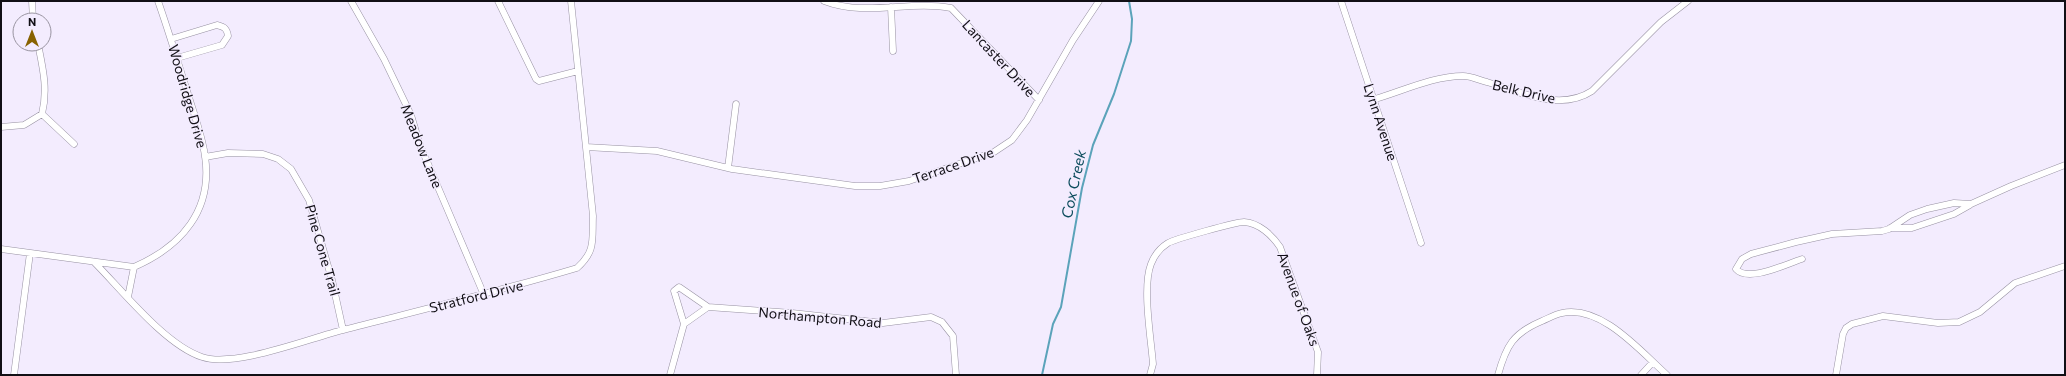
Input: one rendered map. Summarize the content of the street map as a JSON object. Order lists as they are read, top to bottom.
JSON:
{
  "streets": {
    "street": [
      "Lancaster Drive",
      "Belk Drive",
      "Woodridge Drive",
      "Lynn Avenue",
      "Meadow Lane",
      "Terrace Drive",
      "Pine Cone Trail",
      "Stratford Drive",
      "Avenue of Oaks",
      "Northampton Road"
    ]
  },
  "crossings": [
    ["Lancaster Drive", "Terrace Drive"],
    ["Belk Drive", "Lynn Avenue"],
    ["Woodridge Drive", "Pine Cone Trail"],
    ["Meadow Lane", "Stratford Drive"],
    ["Terrace Drive", "Stratford Drive"],
    ["Pine Cone Trail", "Stratford Drive"]
  ],
  "water": ["Cox Creek"],
  "north": "top"
}
